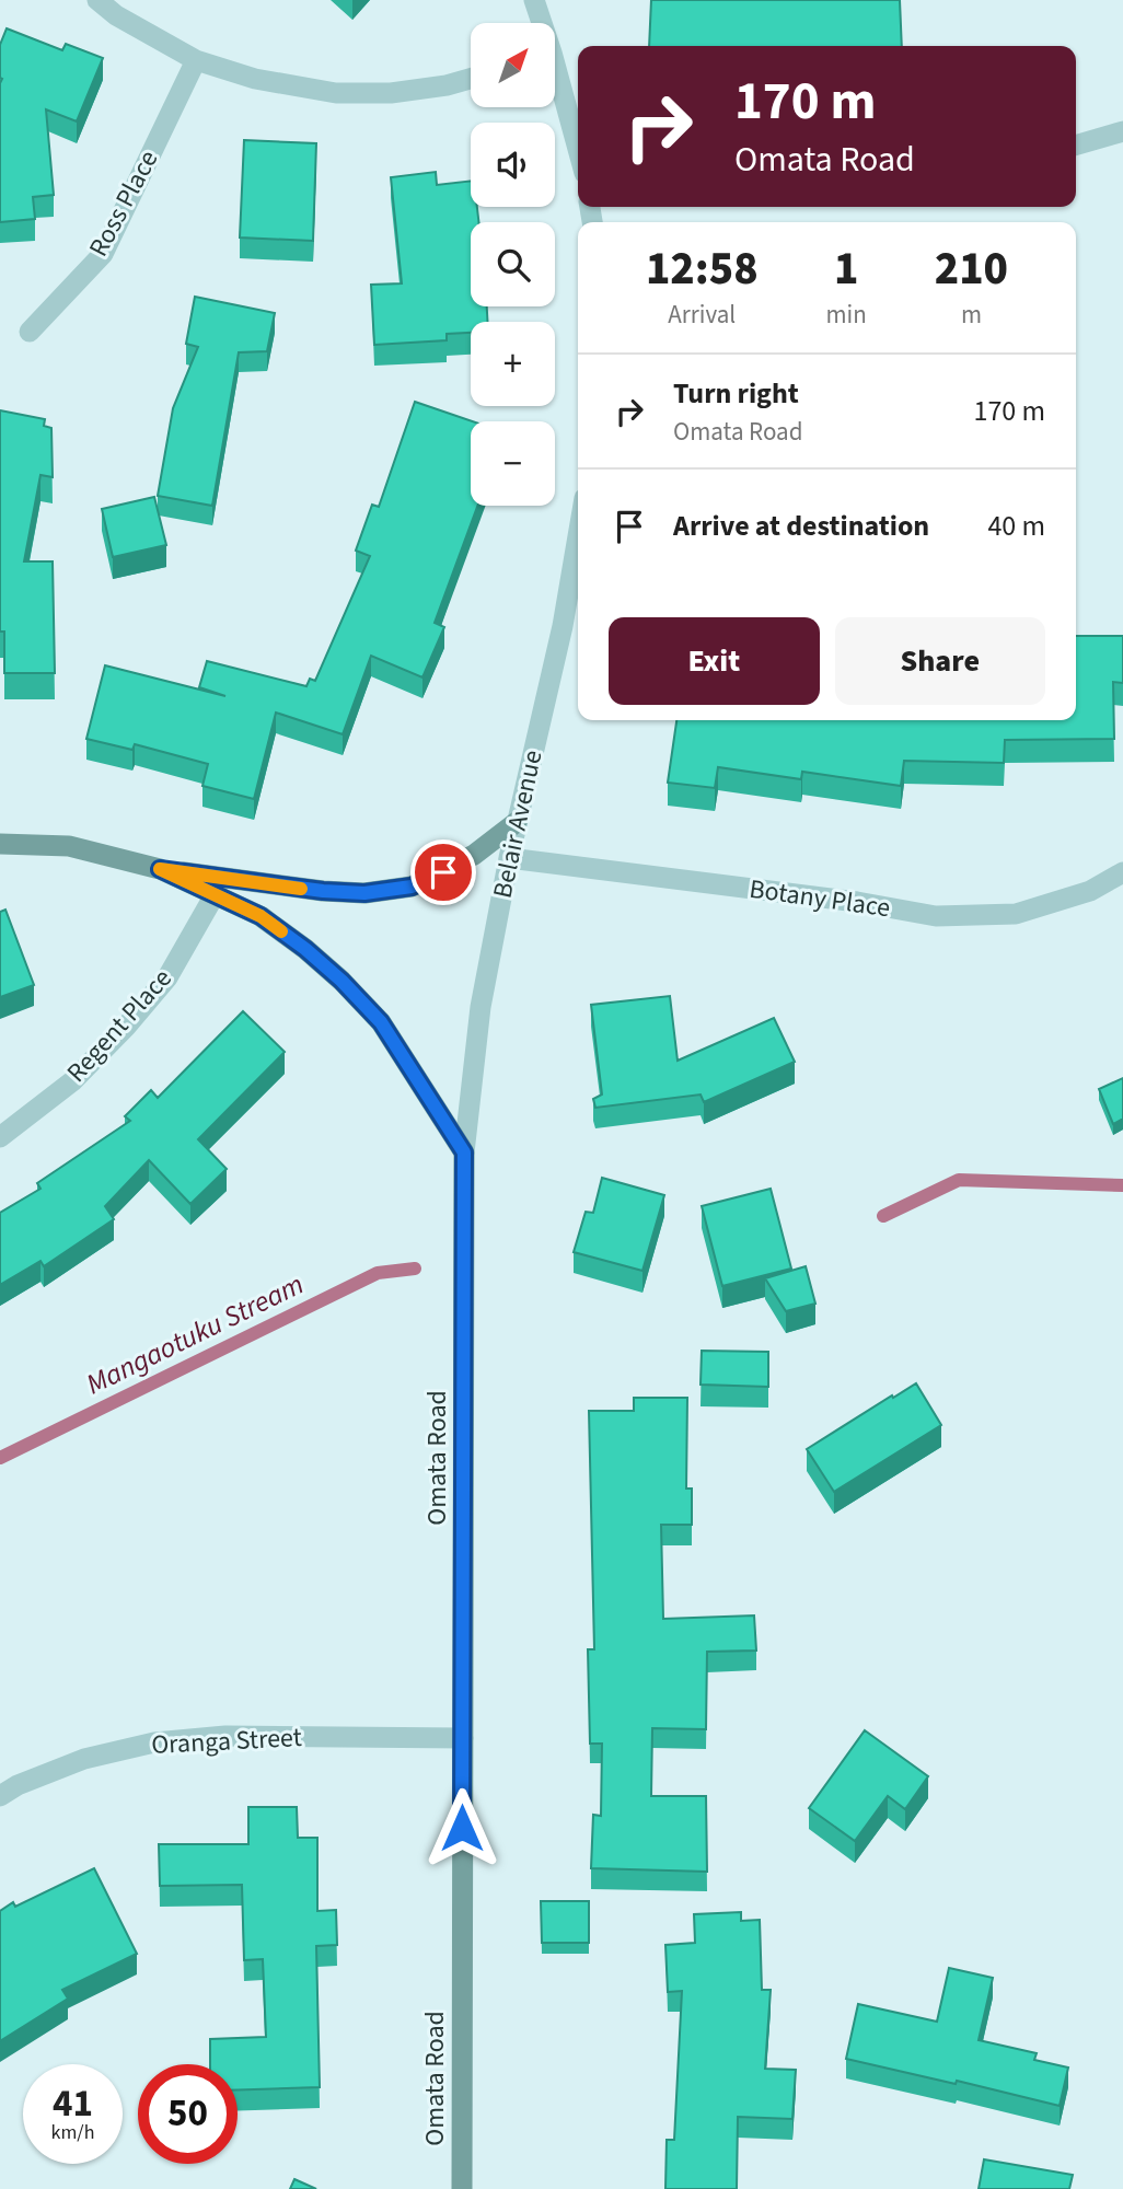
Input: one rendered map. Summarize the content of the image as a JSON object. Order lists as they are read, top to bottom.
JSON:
{
  "streets": {
    "main road": ["Omata Road"],
    "street": [
      "Ross Place",
      "Belair Avenue",
      "Botany Place",
      "Regent Place",
      "Oranga Street"
    ]
  },
  "crossings": [
    ["Belair Avenue", "Botany Place"],
    ["Belair Avenue", "Omata Road"],
    ["Omata Road", "Oranga Street"]
  ],
  "water": ["Mangaotuku Stream"],
  "north": "top right",
  "page": {
    "map_buttons": ["+", "−"],
    "turn": ["170 m", "Omata Road"],
    "eta": [
      "12:58",
      "Arrival",
      "1",
      "min",
      "210",
      "m"
    ],
    "list": [
      {
        "name": "Turn right",
        "note": "Omata Road",
        "value": "170 m"
      },
      {
        "name": "Arrive at destination",
        "value": "40 m"
      }
    ],
    "buttons": ["Exit", "Share"],
    "speed": "41 km/h",
    "limit": "50"
  }
}
